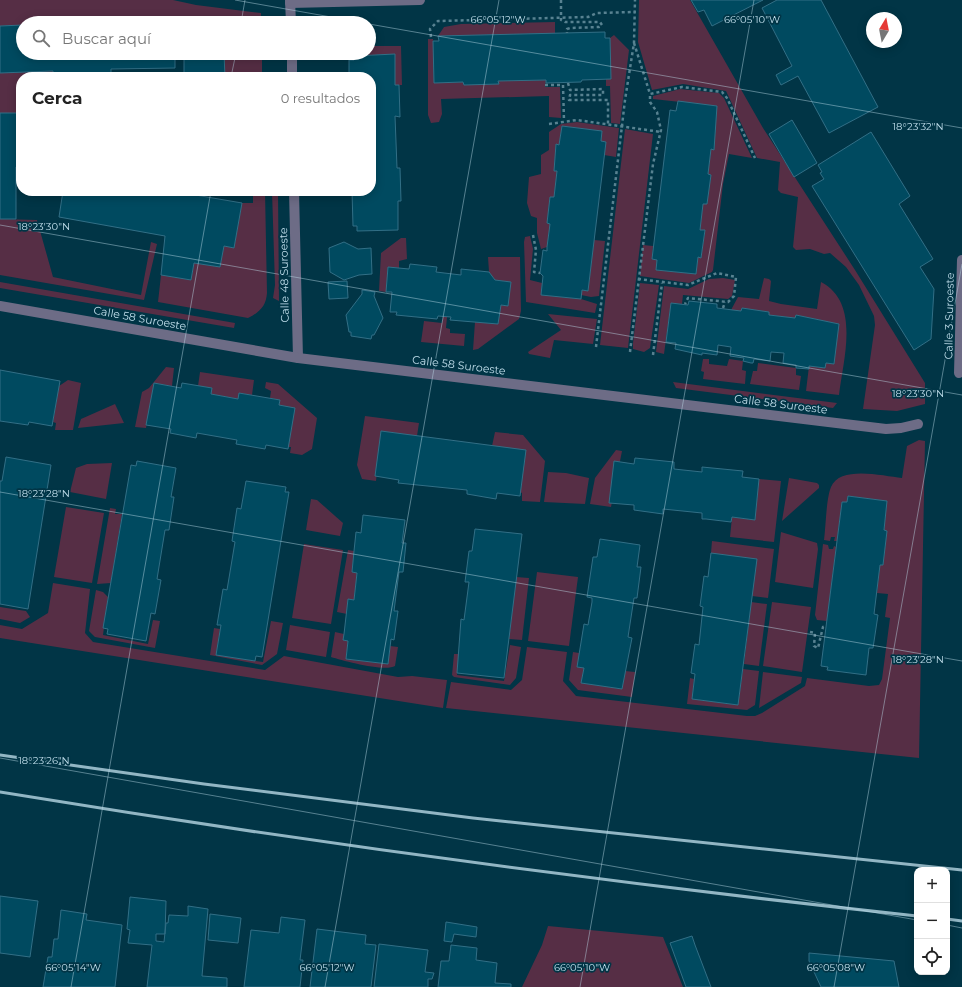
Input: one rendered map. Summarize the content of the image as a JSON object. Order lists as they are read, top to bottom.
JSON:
{
  "streets": {
    "street": ["Calle 48 Suroeste", "Calle 3 Suroeste", "Calle 58 Suroeste"]
  },
  "crossings": [
    ["Calle 48 Suroeste", "Calle 58 Suroeste"]
  ],
  "north": "top",
  "page": {
    "search": "Buscar aquí",
    "heading": ["Cerca", "0 resultados"],
    "map_buttons": ["+", "−"]
  },
  "coordinates": [
    "66°05'12\"W",
    "66°05'10\"W",
    "18°23'32\"N",
    "18°23'30\"N",
    "18°23'28\"N",
    "18°23'26\"N",
    "66°05'14\"W",
    "66°05'08\"W"
  ]
}
